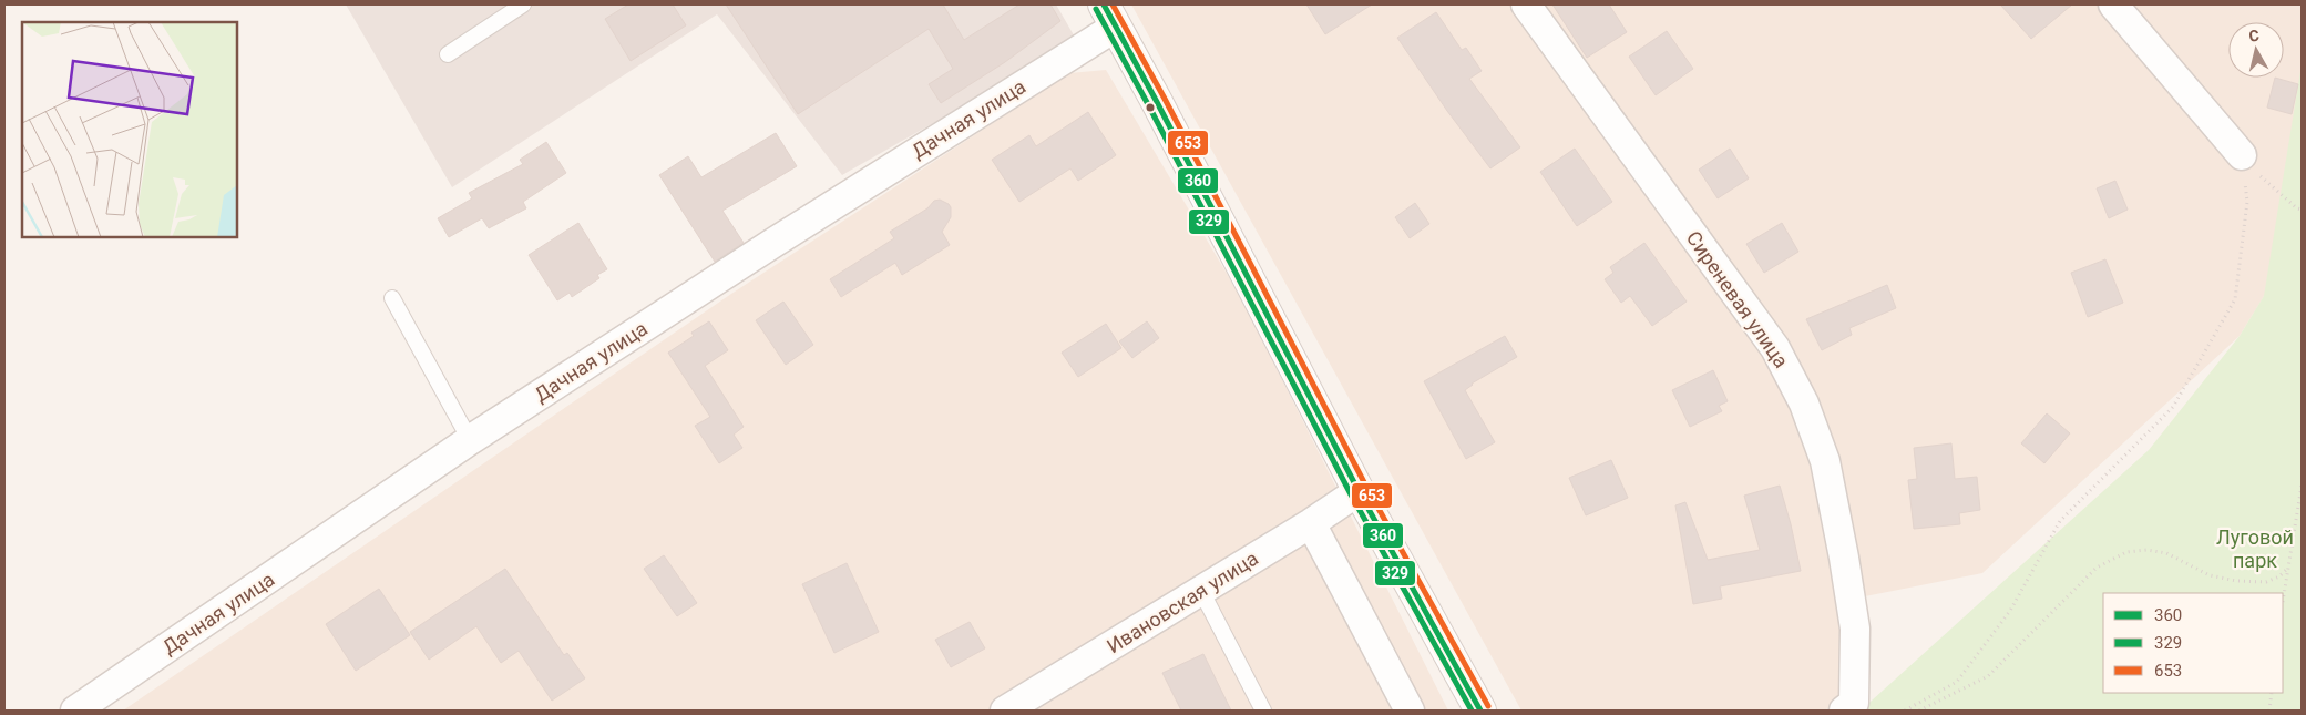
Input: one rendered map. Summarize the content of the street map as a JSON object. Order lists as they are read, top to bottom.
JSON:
{
  "streets": {
    "street": ["Дачная улица", "Сиреневая улица", "Ивановская улица"]
  },
  "parks": ["Луговой парк"],
  "lines": ["transit line 360", "transit line 653", "transit line 329"],
  "legend": ["360", "329", "653"],
  "north": "top"
}
